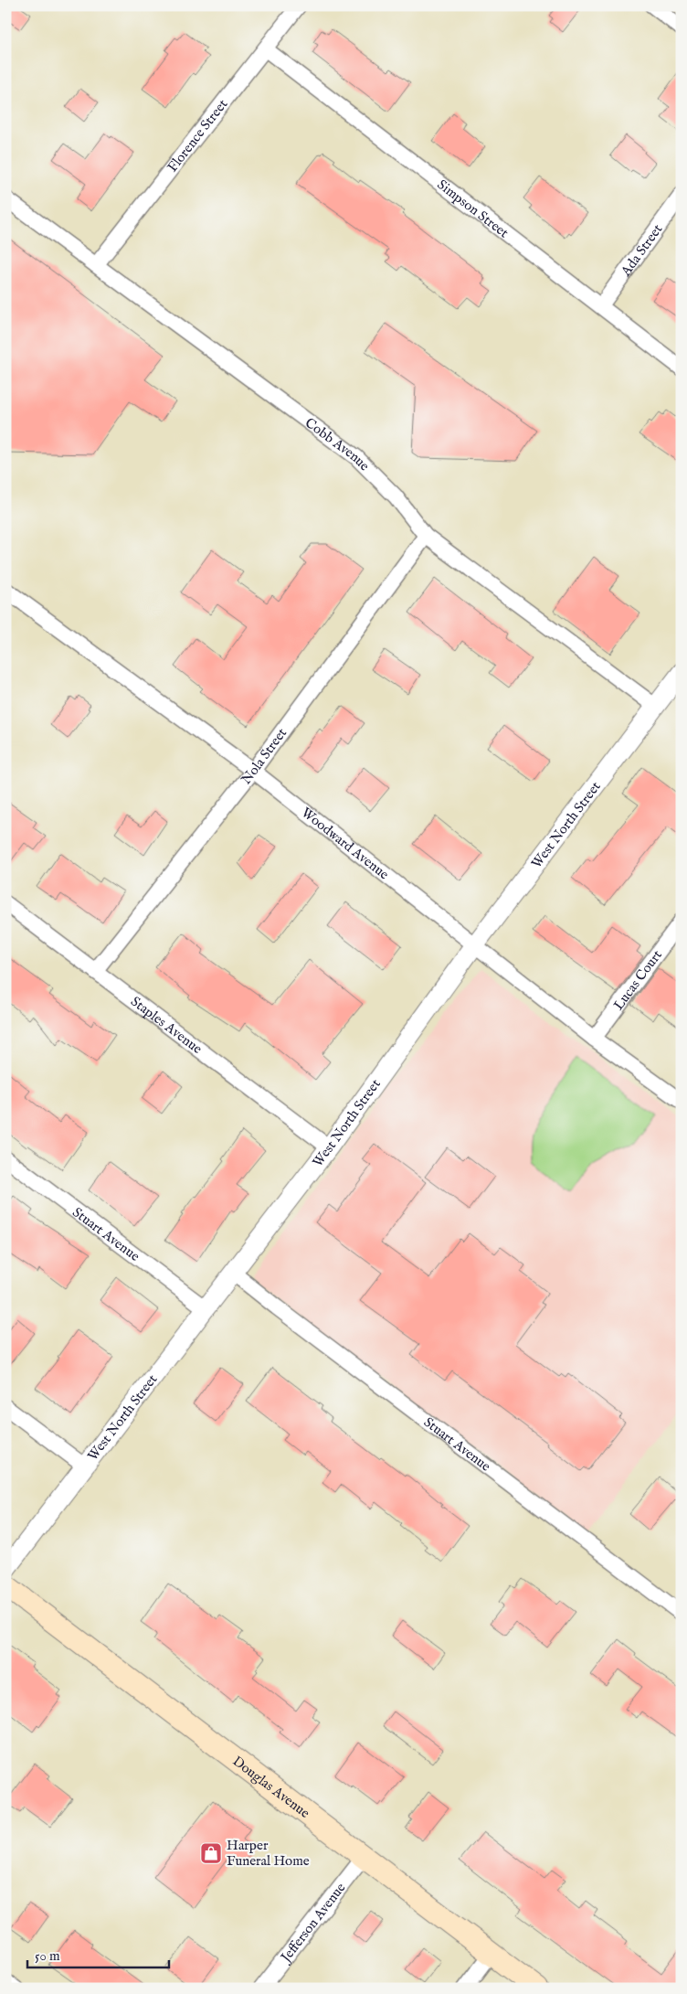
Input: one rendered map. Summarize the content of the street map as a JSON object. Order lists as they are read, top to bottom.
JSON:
{
  "streets": {
    "main road": ["Douglas Avenue"],
    "street": [
      "Florence Street",
      "Simpson Street",
      "Ada Street",
      "Cobb Avenue",
      "Nola Street",
      "West North Street",
      "Woodward Avenue",
      "Lucas Court",
      "Staples Avenue",
      "Stuart Avenue",
      "Jefferson Avenue"
    ]
  },
  "crossings": [
    ["Florence Street", "Simpson Street"],
    ["Florence Street", "Cobb Avenue"],
    ["Simpson Street", "Ada Street"],
    ["Cobb Avenue", "Nola Street"],
    ["Cobb Avenue", "West North Street"],
    ["Nola Street", "Woodward Avenue"],
    ["Nola Street", "Staples Avenue"],
    ["West North Street", "Woodward Avenue"],
    ["West North Street", "Staples Avenue"],
    ["West North Street", "Stuart Avenue"],
    ["Woodward Avenue", "Lucas Court"],
    ["Douglas Avenue", "Jefferson Avenue"]
  ],
  "places": {
    "shop": ["Harper Funeral Home"]
  },
  "scale_bar": "50 m"
}
